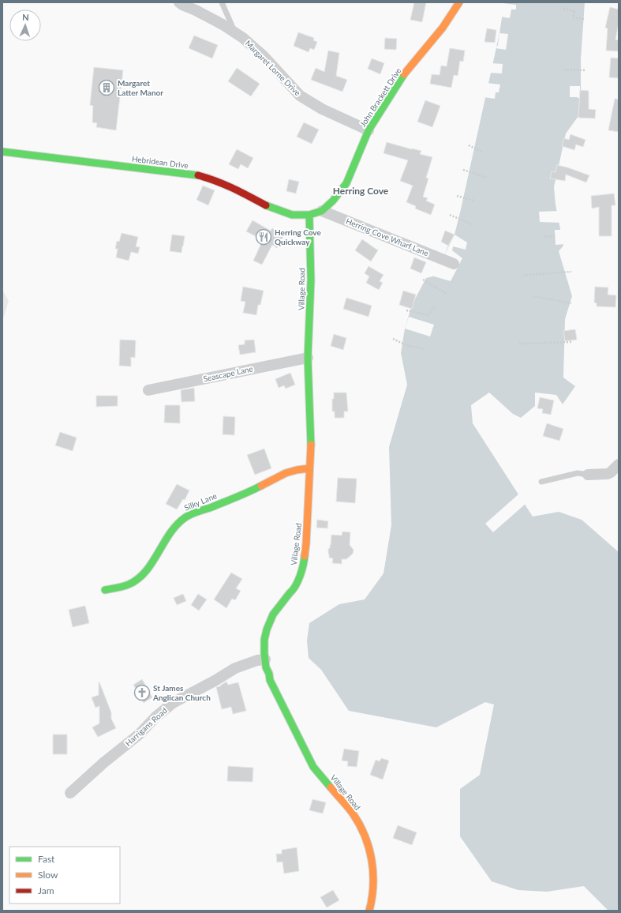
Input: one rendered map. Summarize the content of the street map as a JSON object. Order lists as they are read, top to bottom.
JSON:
{
  "streets": {
    "street": [
      "Margaret Lorne Drive",
      "John Brackett Drive",
      "Hebridean Drive",
      "Herring Cove Wharf Lane",
      "Village Road",
      "Seascape Lane",
      "Silky Lane",
      "Harrigans Road"
    ]
  },
  "crossings": [
    ["Margaret Lorne Drive", "John Brackett Drive"],
    ["John Brackett Drive", "Hebridean Drive"],
    ["John Brackett Drive", "Herring Cove Wharf Lane"],
    ["John Brackett Drive", "Village Road"],
    ["Hebridean Drive", "Village Road"],
    ["Village Road", "Seascape Lane"],
    ["Village Road", "Silky Lane"],
    ["Village Road", "Harrigans Road"]
  ],
  "districts": ["Herring Cove"],
  "places": {
    "building": ["Margaret Latter Manor"],
    "restaurant": ["Herring Cove Quickway"],
    "church": ["St James Anglican Church"]
  },
  "legend": ["Fast", "Slow", "Jam"],
  "north": "top"
}
